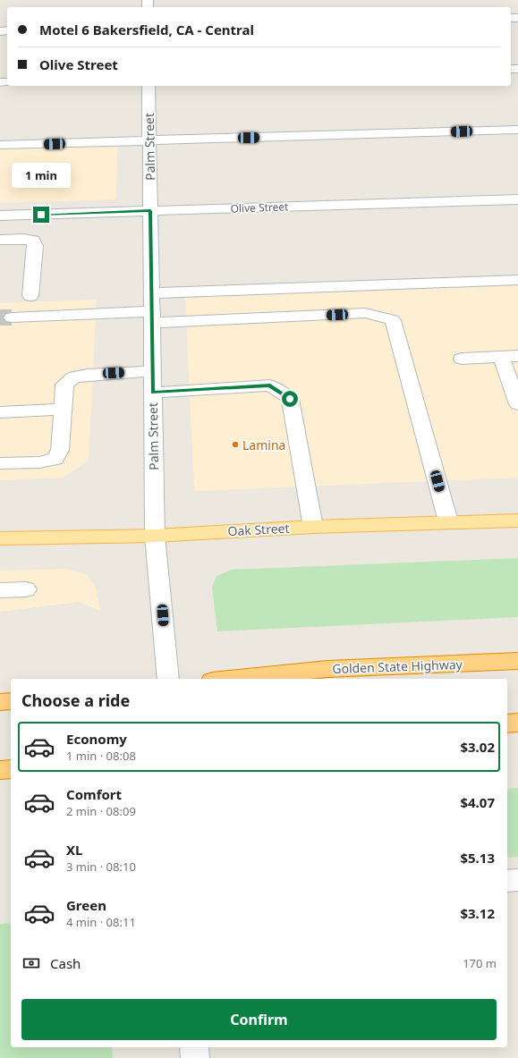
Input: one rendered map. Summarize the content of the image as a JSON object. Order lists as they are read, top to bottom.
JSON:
{
  "streets": {
    "highway": ["Golden State Highway"],
    "main road": ["Oak Street"],
    "street": ["Palm Street", "Olive Street"]
  },
  "crossings": [
    ["Palm Street", "Olive Street"],
    ["Palm Street", "Oak Street"]
  ],
  "places": ["Lamina"],
  "page": {
    "banner": ["Motel 6 Bakersfield, CA - Central", "Olive Street"],
    "bubble": "1 min",
    "heading": "Choose a ride",
    "list": [
      {
        "name": "Economy",
        "note": "1 min · 08:08",
        "value": "$3.02"
      },
      {
        "name": "Comfort",
        "note": "2 min · 08:09",
        "value": "$4.07"
      },
      {
        "name": "XL",
        "note": "3 min · 08:10",
        "value": "$5.13"
      },
      {
        "name": "Green",
        "note": "4 min · 08:11",
        "value": "$3.12"
      }
    ],
    "pay": ["Cash", "170 m"],
    "buttons": "Confirm"
  }
}
